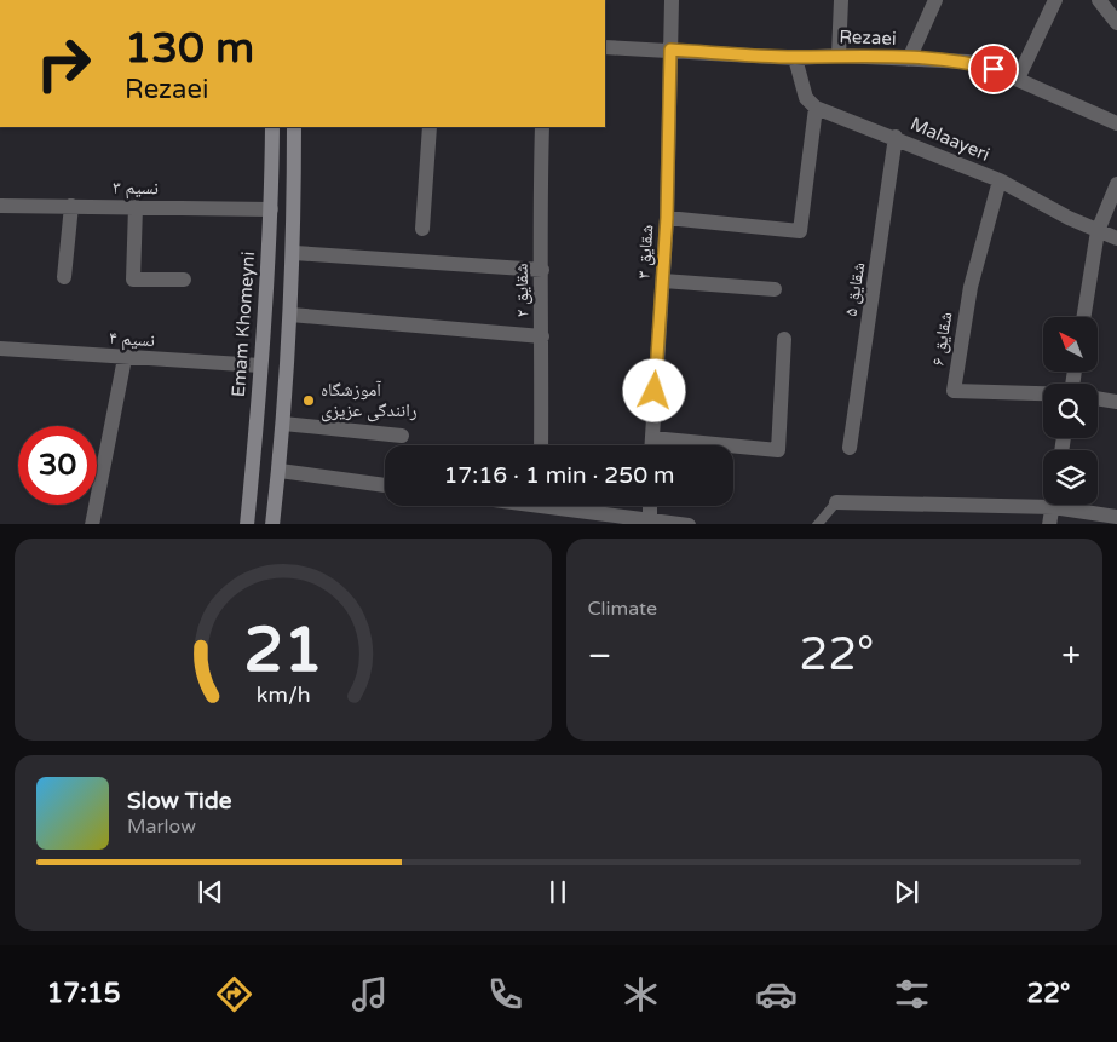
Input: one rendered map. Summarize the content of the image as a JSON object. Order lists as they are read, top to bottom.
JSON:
{
  "streets": {
    "main road": ["Emam Khomeyni"],
    "street": [
      "Rezaei",
      "Malaayeri",
      "نسیم ۳",
      "شقایق ۳",
      "شقایق ۵",
      "شقایق ۲",
      "نسیم ۴",
      "شقایق ۶"
    ]
  },
  "crossings": [
    ["Rezaei", "شقایق ۳"],
    ["Malaayeri", "شقایق ۵"],
    ["Malaayeri", "شقایق ۶"],
    ["نسیم ۳", "Emam Khomeyni"],
    ["Emam Khomeyni", "نسیم ۴"]
  ],
  "places": ["آموزشگاه رانندگی عزیزی"],
  "north": "top left",
  "page": {
    "turn": ["130 m", "Rezaei"],
    "limit": "30",
    "trip": "17:16 · 1 min · 250 m",
    "tile": "Climate",
    "heat": ["−", "22°", "+"],
    "song": ["Slow Tide", "Marlow"],
    "tabs": ["17:15", "22°"],
    "gauge": ["21", "km/h"]
  }
}
